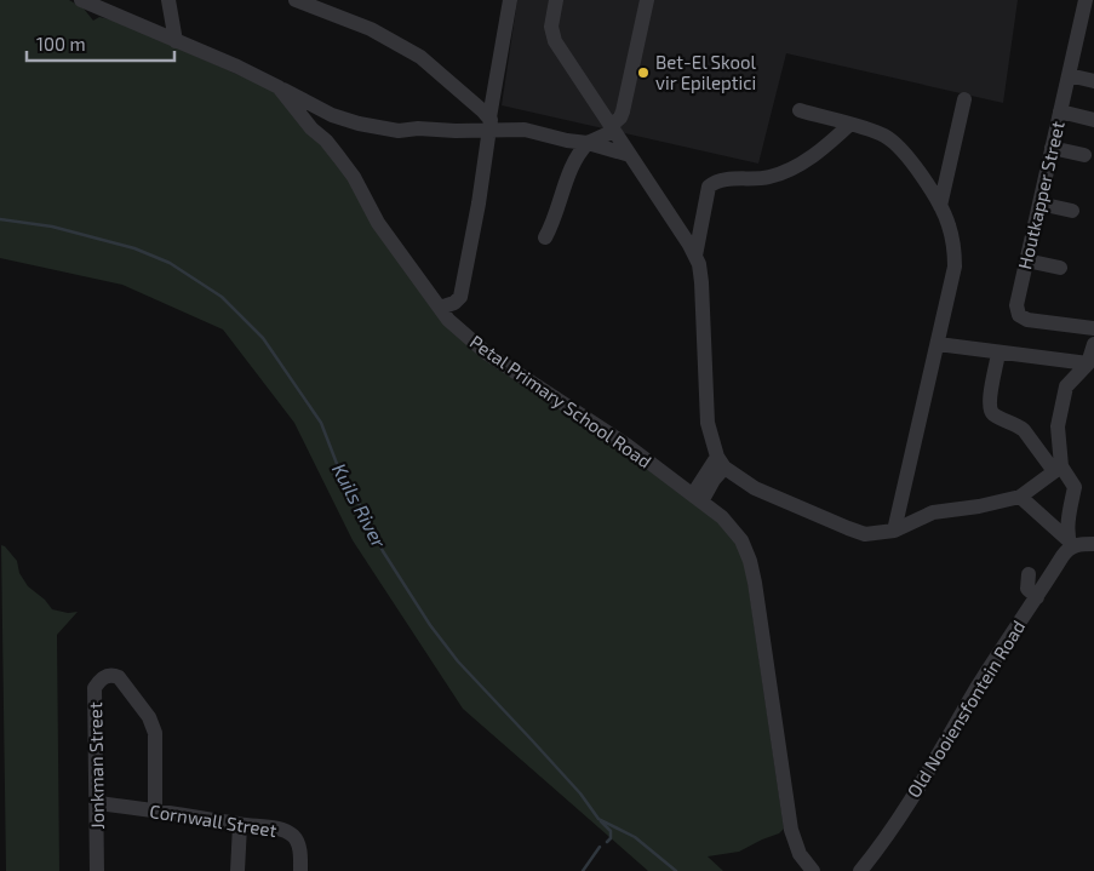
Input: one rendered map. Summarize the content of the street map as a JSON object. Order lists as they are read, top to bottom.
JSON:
{
  "streets": {
    "street": [
      "Houtkapper Street",
      "Petal Primary School Road",
      "Old Nooiensfontein Road",
      "Jonkman Street",
      "Cornwall Street"
    ]
  },
  "crossings": [
    ["Jonkman Street", "Cornwall Street"]
  ],
  "water": ["Kuils River"],
  "places": ["Bet-El Skool vir Epileptici"],
  "scale_bar": "100 m"
}
